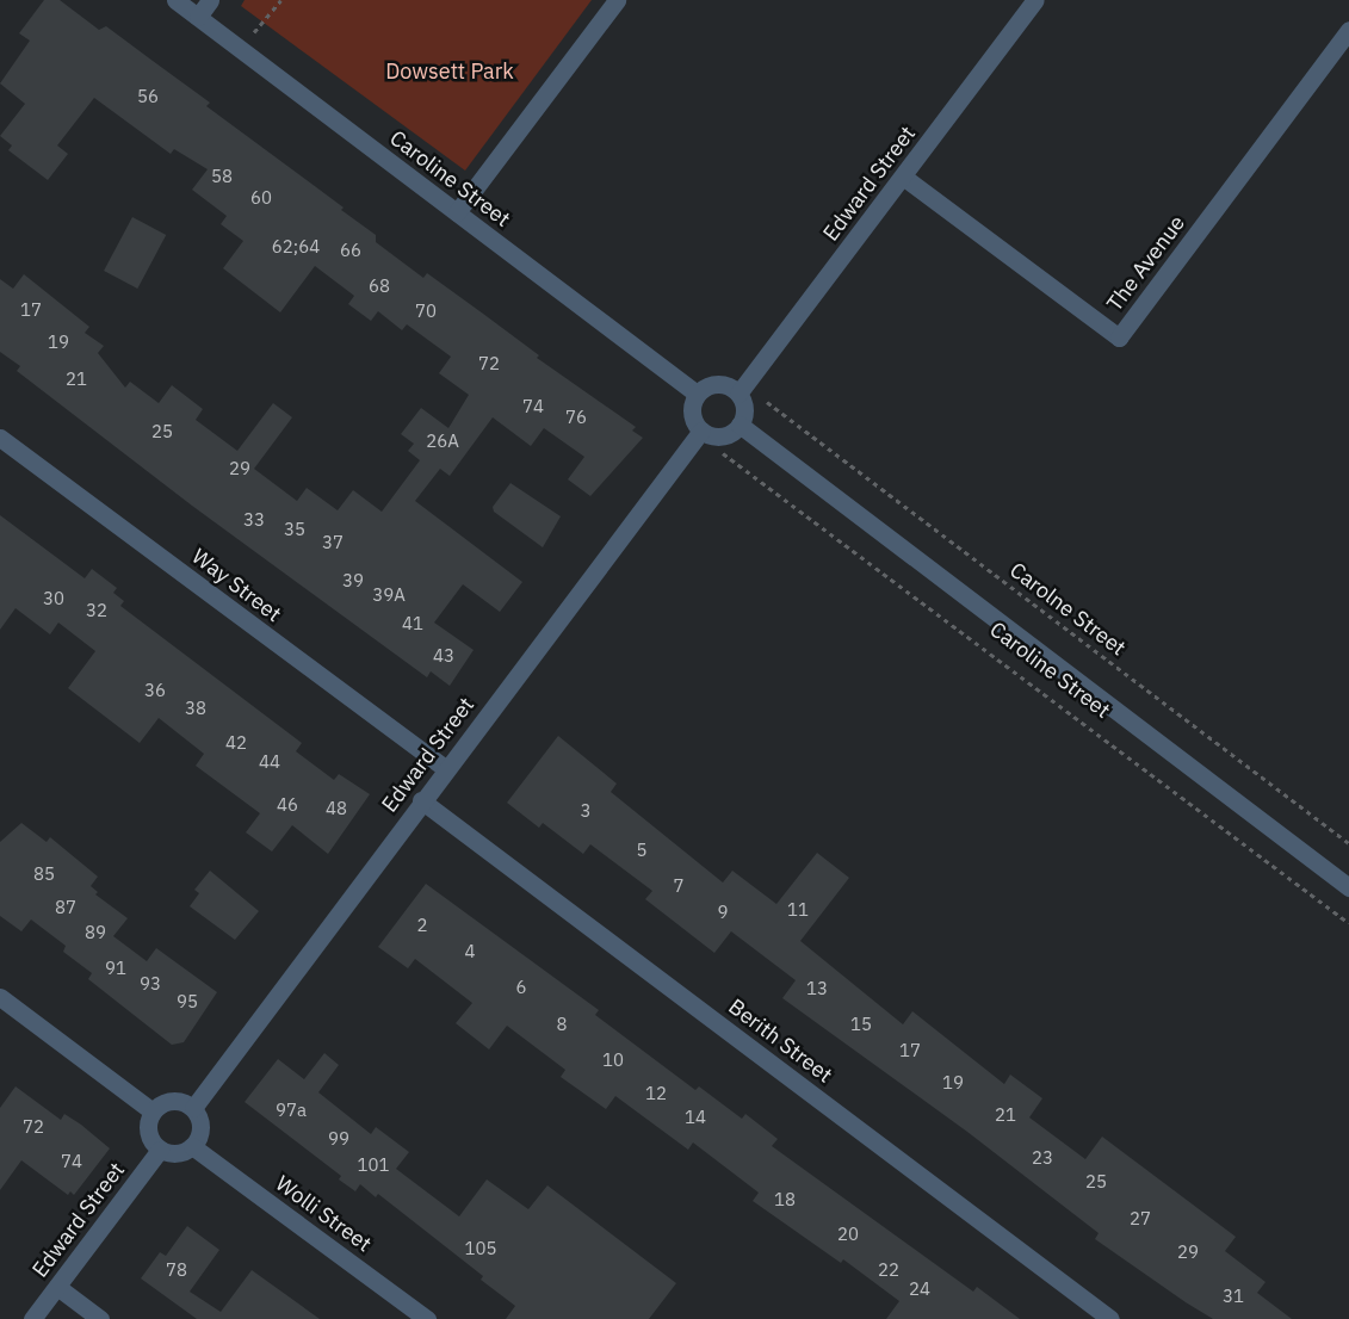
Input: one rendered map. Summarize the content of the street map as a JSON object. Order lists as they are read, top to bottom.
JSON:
{
  "streets": {
    "street": [
      "Caroline Street",
      "Edward Street",
      "The Avenue",
      "Way Street",
      "Berith Street",
      "Wolli Street"
    ],
    "path": ["Carolne Street"]
  },
  "crossings": [
    ["Caroline Street", "Edward Street"],
    ["Edward Street", "The Avenue"],
    ["Edward Street", "Way Street"],
    ["Edward Street", "Berith Street"],
    ["Edward Street", "Wolli Street"]
  ],
  "parks": ["Dowsett Park"],
  "house_numbers": [
    "56",
    "58",
    "60",
    "62;64",
    "66",
    "68",
    "17",
    "70",
    "19",
    "72",
    "21",
    "74",
    "76",
    "25",
    "26A",
    "29",
    "33",
    "35",
    "37",
    "39",
    "39A",
    "30",
    "32",
    "41",
    "43",
    "36",
    "38",
    "42",
    "44",
    "46",
    "48",
    "3",
    "5",
    "85",
    "7",
    "87",
    "11",
    "9",
    "2",
    "89",
    "4",
    "91",
    "93",
    "6",
    "13",
    "95",
    "8",
    "15",
    "17",
    "10",
    "19",
    "12",
    "97a",
    "21",
    "14",
    "72",
    "99",
    "23",
    "74",
    "101",
    "25",
    "18",
    "27",
    "20",
    "105",
    "29",
    "78",
    "22",
    "24",
    "31"
  ]
}
